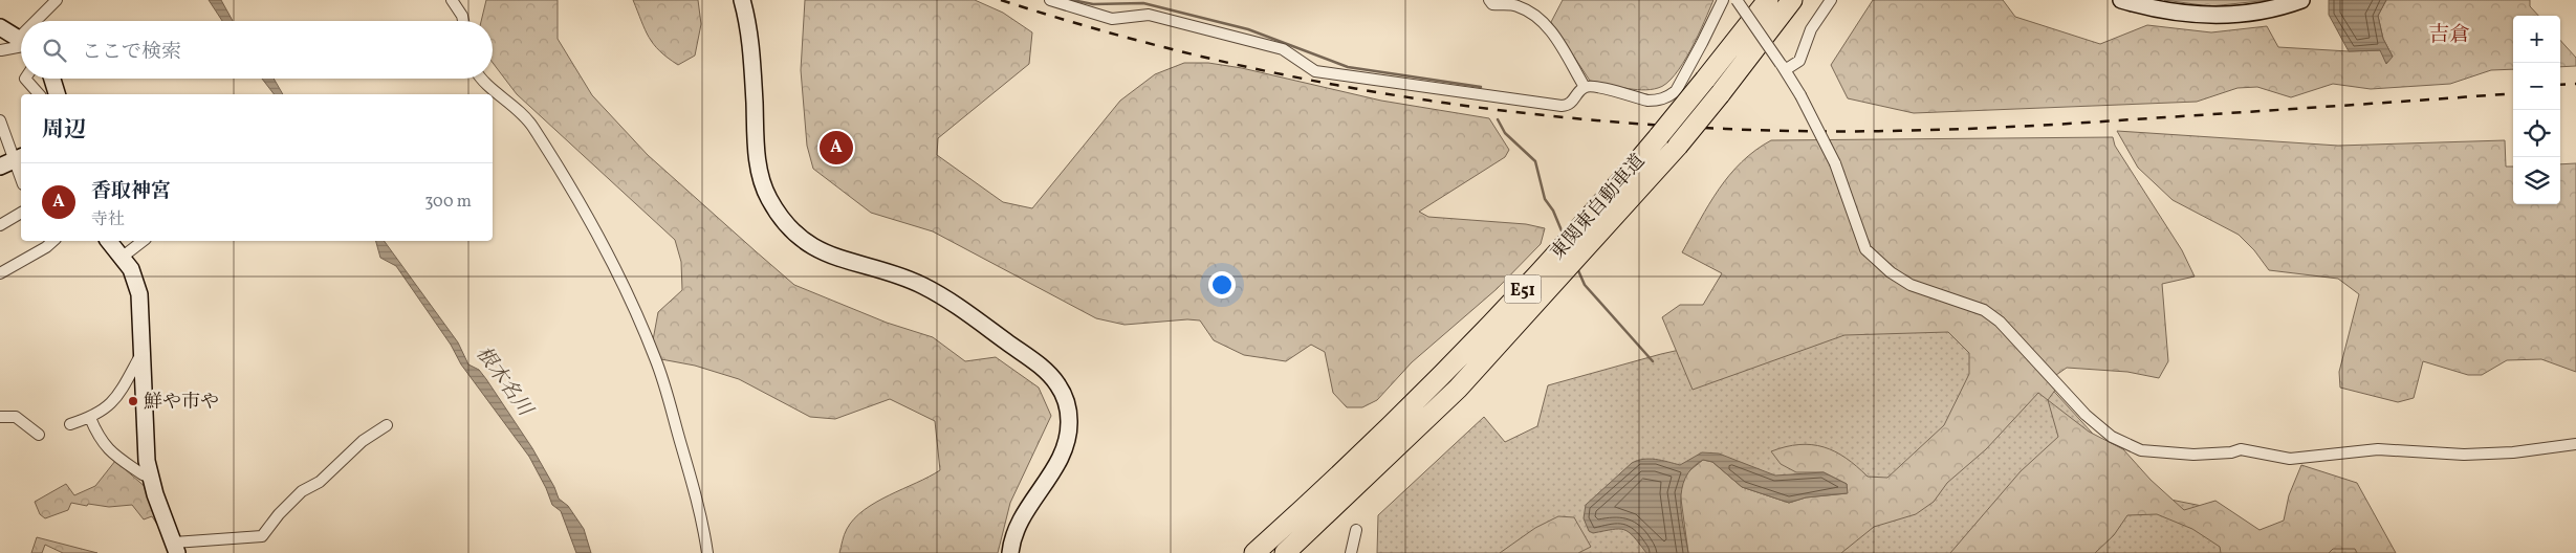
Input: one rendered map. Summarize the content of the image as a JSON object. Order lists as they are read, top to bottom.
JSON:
{
  "streets": {
    "highway": ["東関東自動車道", "E51"]
  },
  "districts": ["吉倉"],
  "water": ["根木名川"],
  "places": ["鮮や市や"],
  "page": {
    "map_buttons": ["+", "−"],
    "search": "ここで検索",
    "heading": "周辺",
    "pins": "A",
    "list": [
      {
        "mark": "A",
        "name": "香取神宮",
        "note": "寺社",
        "value": "300 m"
      }
    ]
  }
}
